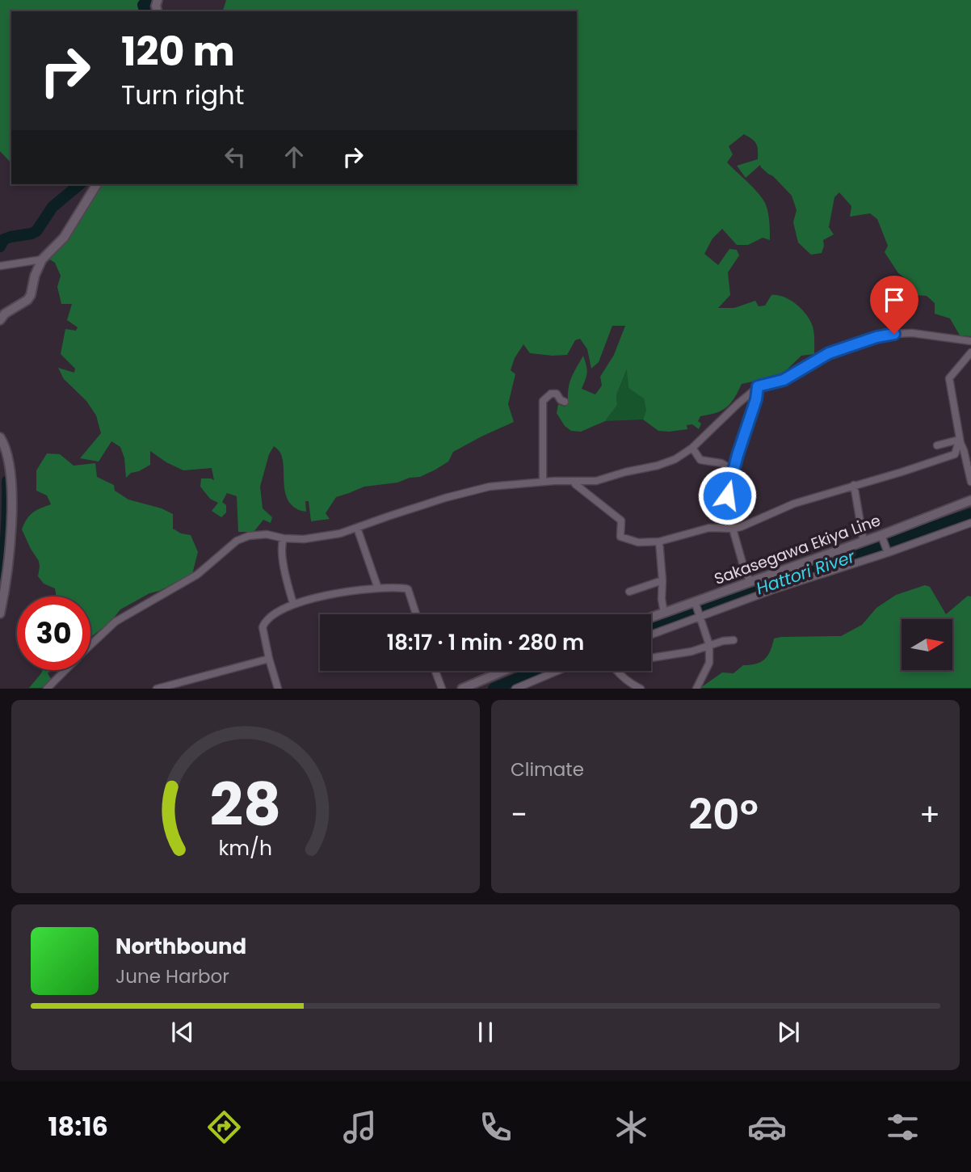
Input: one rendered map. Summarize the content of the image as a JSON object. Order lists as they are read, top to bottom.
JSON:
{
  "streets": {
    "main road": ["Sakasegawa Ekiya Line"]
  },
  "water": ["Hattori River"],
  "north": "right",
  "page": {
    "turn": ["120 m", "Turn right"],
    "limit": "30",
    "trip": "18:17 · 1 min · 280 m",
    "tile": "Climate",
    "heat": ["−", "20°", "+"],
    "song": ["Northbound", "June Harbor"],
    "tabs": "18:16",
    "gauge": ["28", "km/h"]
  }
}
